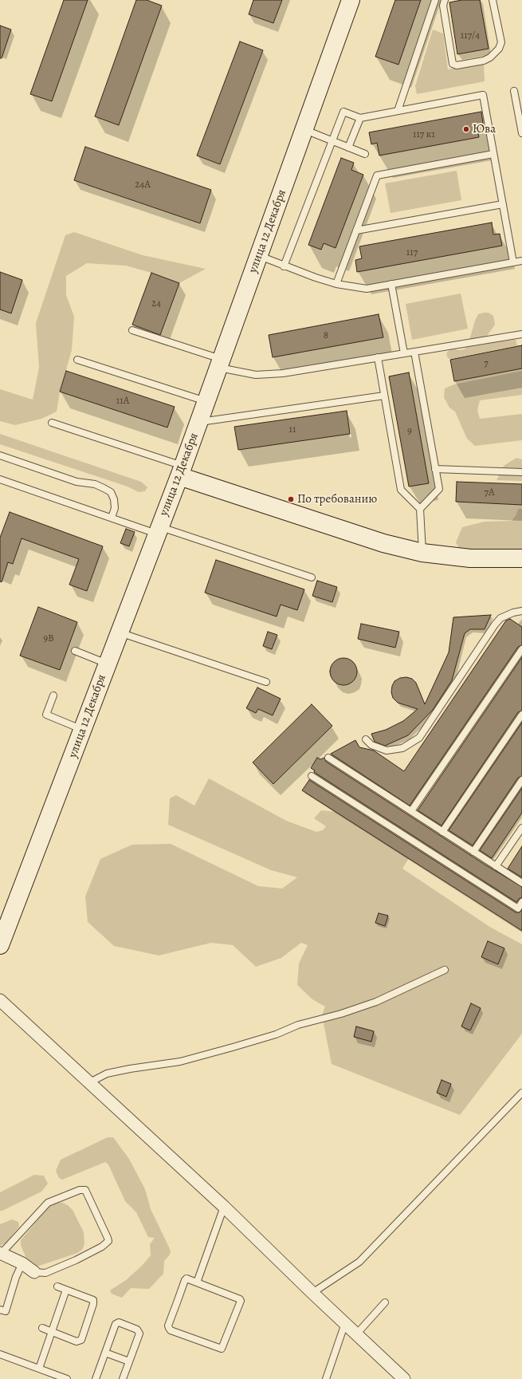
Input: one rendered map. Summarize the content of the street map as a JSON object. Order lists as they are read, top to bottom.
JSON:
{
  "streets": {
    "main road": ["улица 12 Декабря"]
  },
  "places": ["Юва", "По требованию"],
  "house_numbers": [
    "117/4",
    "117 к1",
    "24А",
    "117",
    "24",
    "8",
    "7",
    "11А",
    "11",
    "9",
    "7А",
    "9В"
  ]
}
